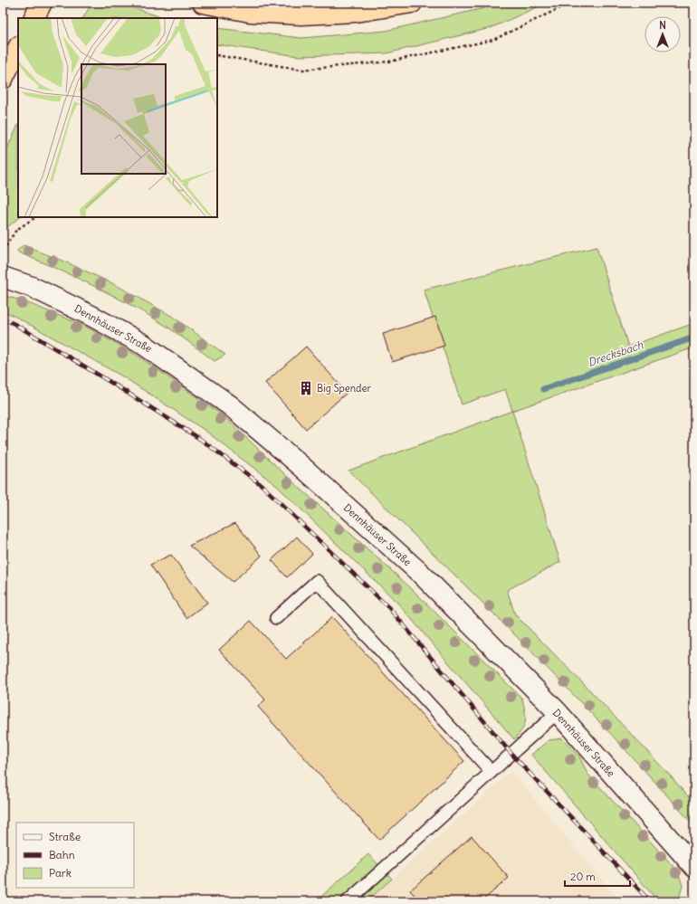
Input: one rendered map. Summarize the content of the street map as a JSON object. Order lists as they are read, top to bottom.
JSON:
{
  "streets": {
    "street": ["Dennhäuser Straße"]
  },
  "water": ["Drecksbach"],
  "places": {
    "building": ["Big Spender"]
  },
  "legend": ["Straße", "Bahn", "Park"],
  "scale_bar": "20 m",
  "north": "top"
}
